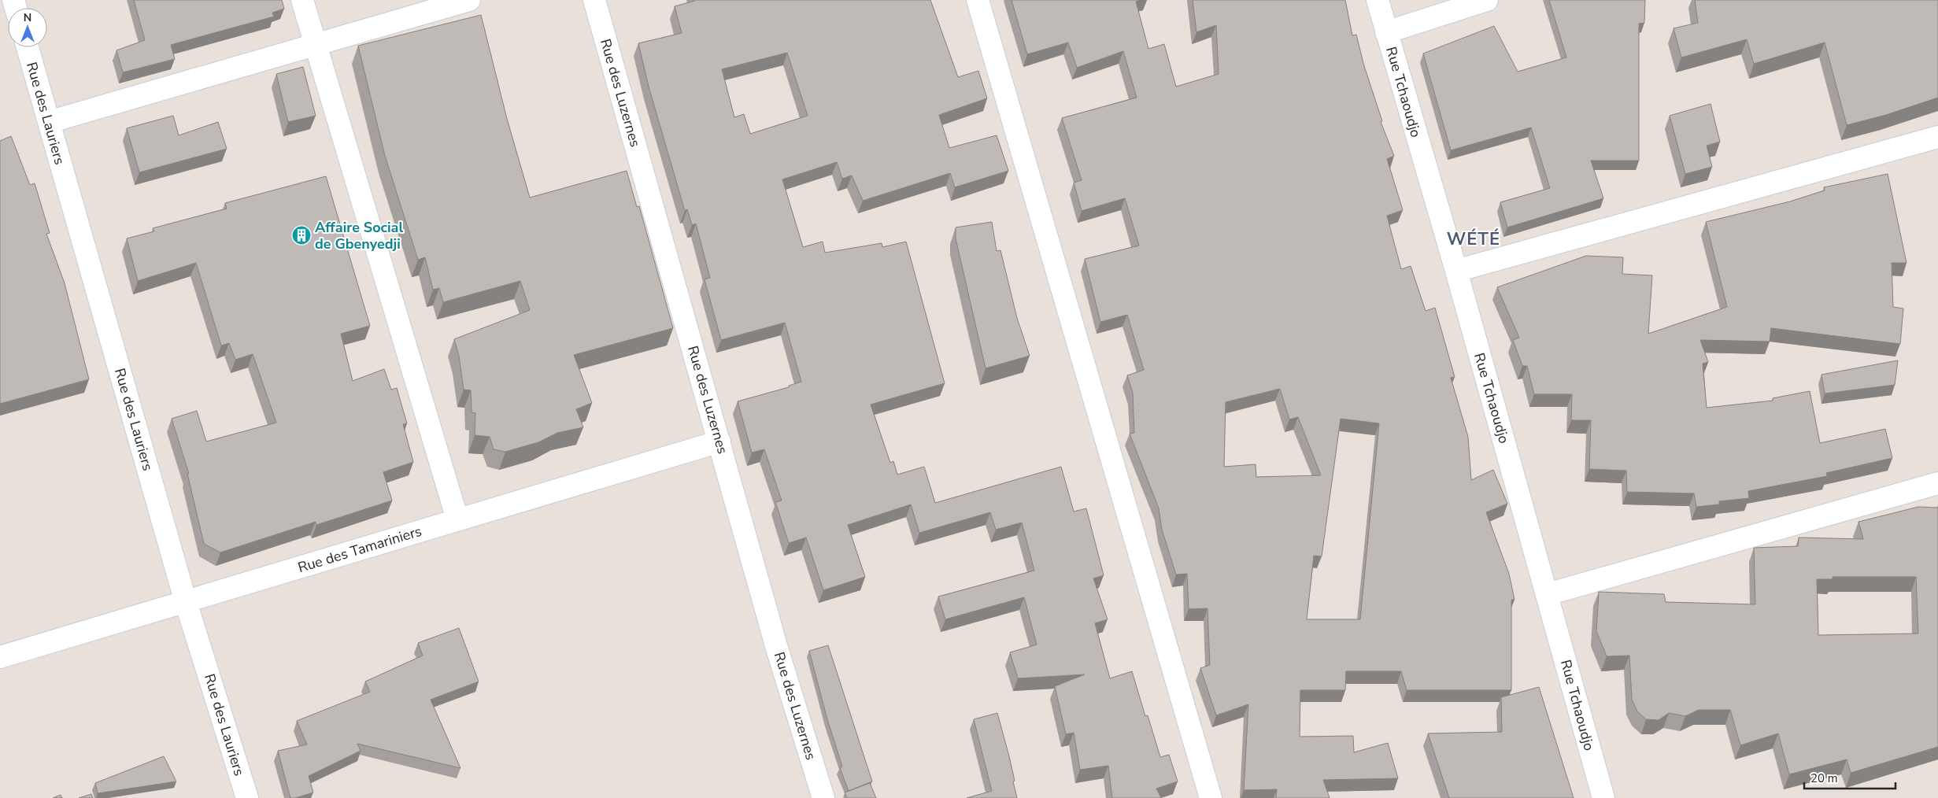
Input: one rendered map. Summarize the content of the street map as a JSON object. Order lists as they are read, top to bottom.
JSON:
{
  "streets": {
    "street": [
      "Rue Tchaoudjo",
      "Rue des Luzernes",
      "Rue des Lauriers",
      "Rue des Tamariniers"
    ]
  },
  "crossings": [
    ["Rue des Luzernes", "Rue des Tamariniers"],
    ["Rue des Lauriers", "Rue des Tamariniers"]
  ],
  "districts": ["WÉTÉ"],
  "places": {
    "building": ["Affaire Social de Gbenyedji"]
  },
  "scale_bar": "20 m",
  "north": "top"
}
